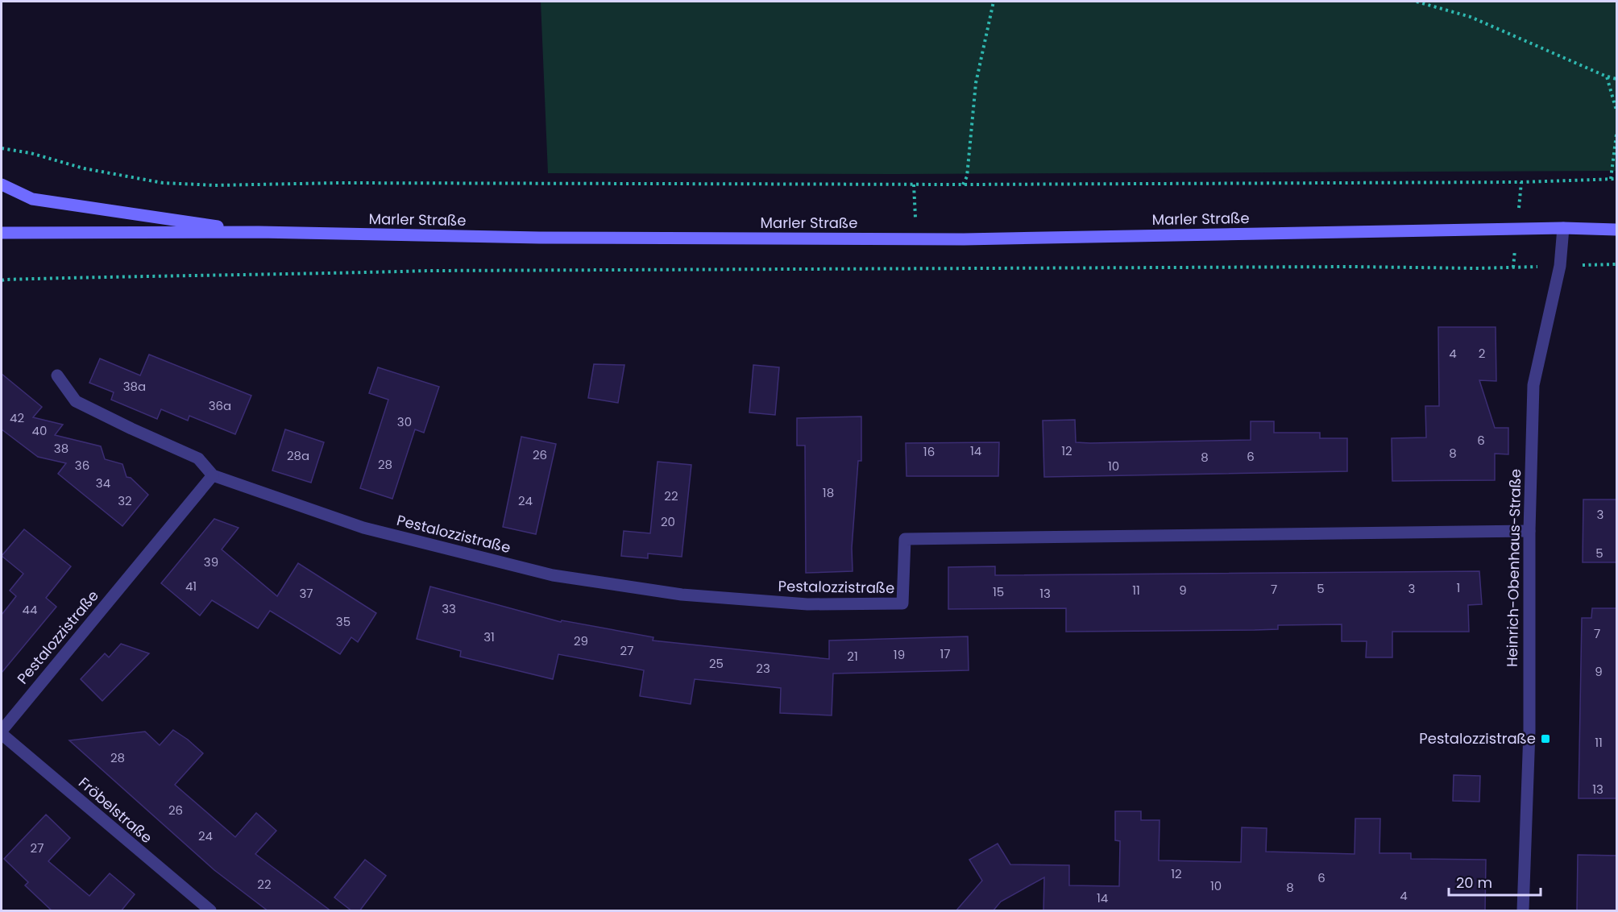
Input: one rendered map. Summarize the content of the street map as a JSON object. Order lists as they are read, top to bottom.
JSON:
{
  "streets": {
    "main road": ["Marler Straße"],
    "street": ["Pestalozzistraße", "Heinrich-Obenhaus-Straße", "Fröbelstraße"]
  },
  "crossings": [
    ["Marler Straße", "Heinrich-Obenhaus-Straße"],
    ["Pestalozzistraße", "Heinrich-Obenhaus-Straße"],
    ["Pestalozzistraße", "Fröbelstraße"]
  ],
  "places": {
    "transit": ["Pestalozzistraße"]
  },
  "house_numbers": [
    "4",
    "2",
    "38a",
    "36a",
    "42",
    "30",
    "40",
    "6",
    "38",
    "14",
    "12",
    "16",
    "8",
    "26",
    "28a",
    "6",
    "8",
    "28",
    "36",
    "10",
    "34",
    "18",
    "22",
    "32",
    "24",
    "3",
    "20",
    "5",
    "39",
    "41",
    "1",
    "5",
    "3",
    "7",
    "11",
    "9",
    "15",
    "37",
    "13",
    "33",
    "44",
    "35",
    "7",
    "31",
    "29",
    "27",
    "17",
    "19",
    "21",
    "25",
    "23",
    "9",
    "11",
    "28",
    "13",
    "26",
    "24",
    "27",
    "12",
    "6",
    "22",
    "10",
    "8",
    "4",
    "14"
  ],
  "scale_bar": "20 m"
}
